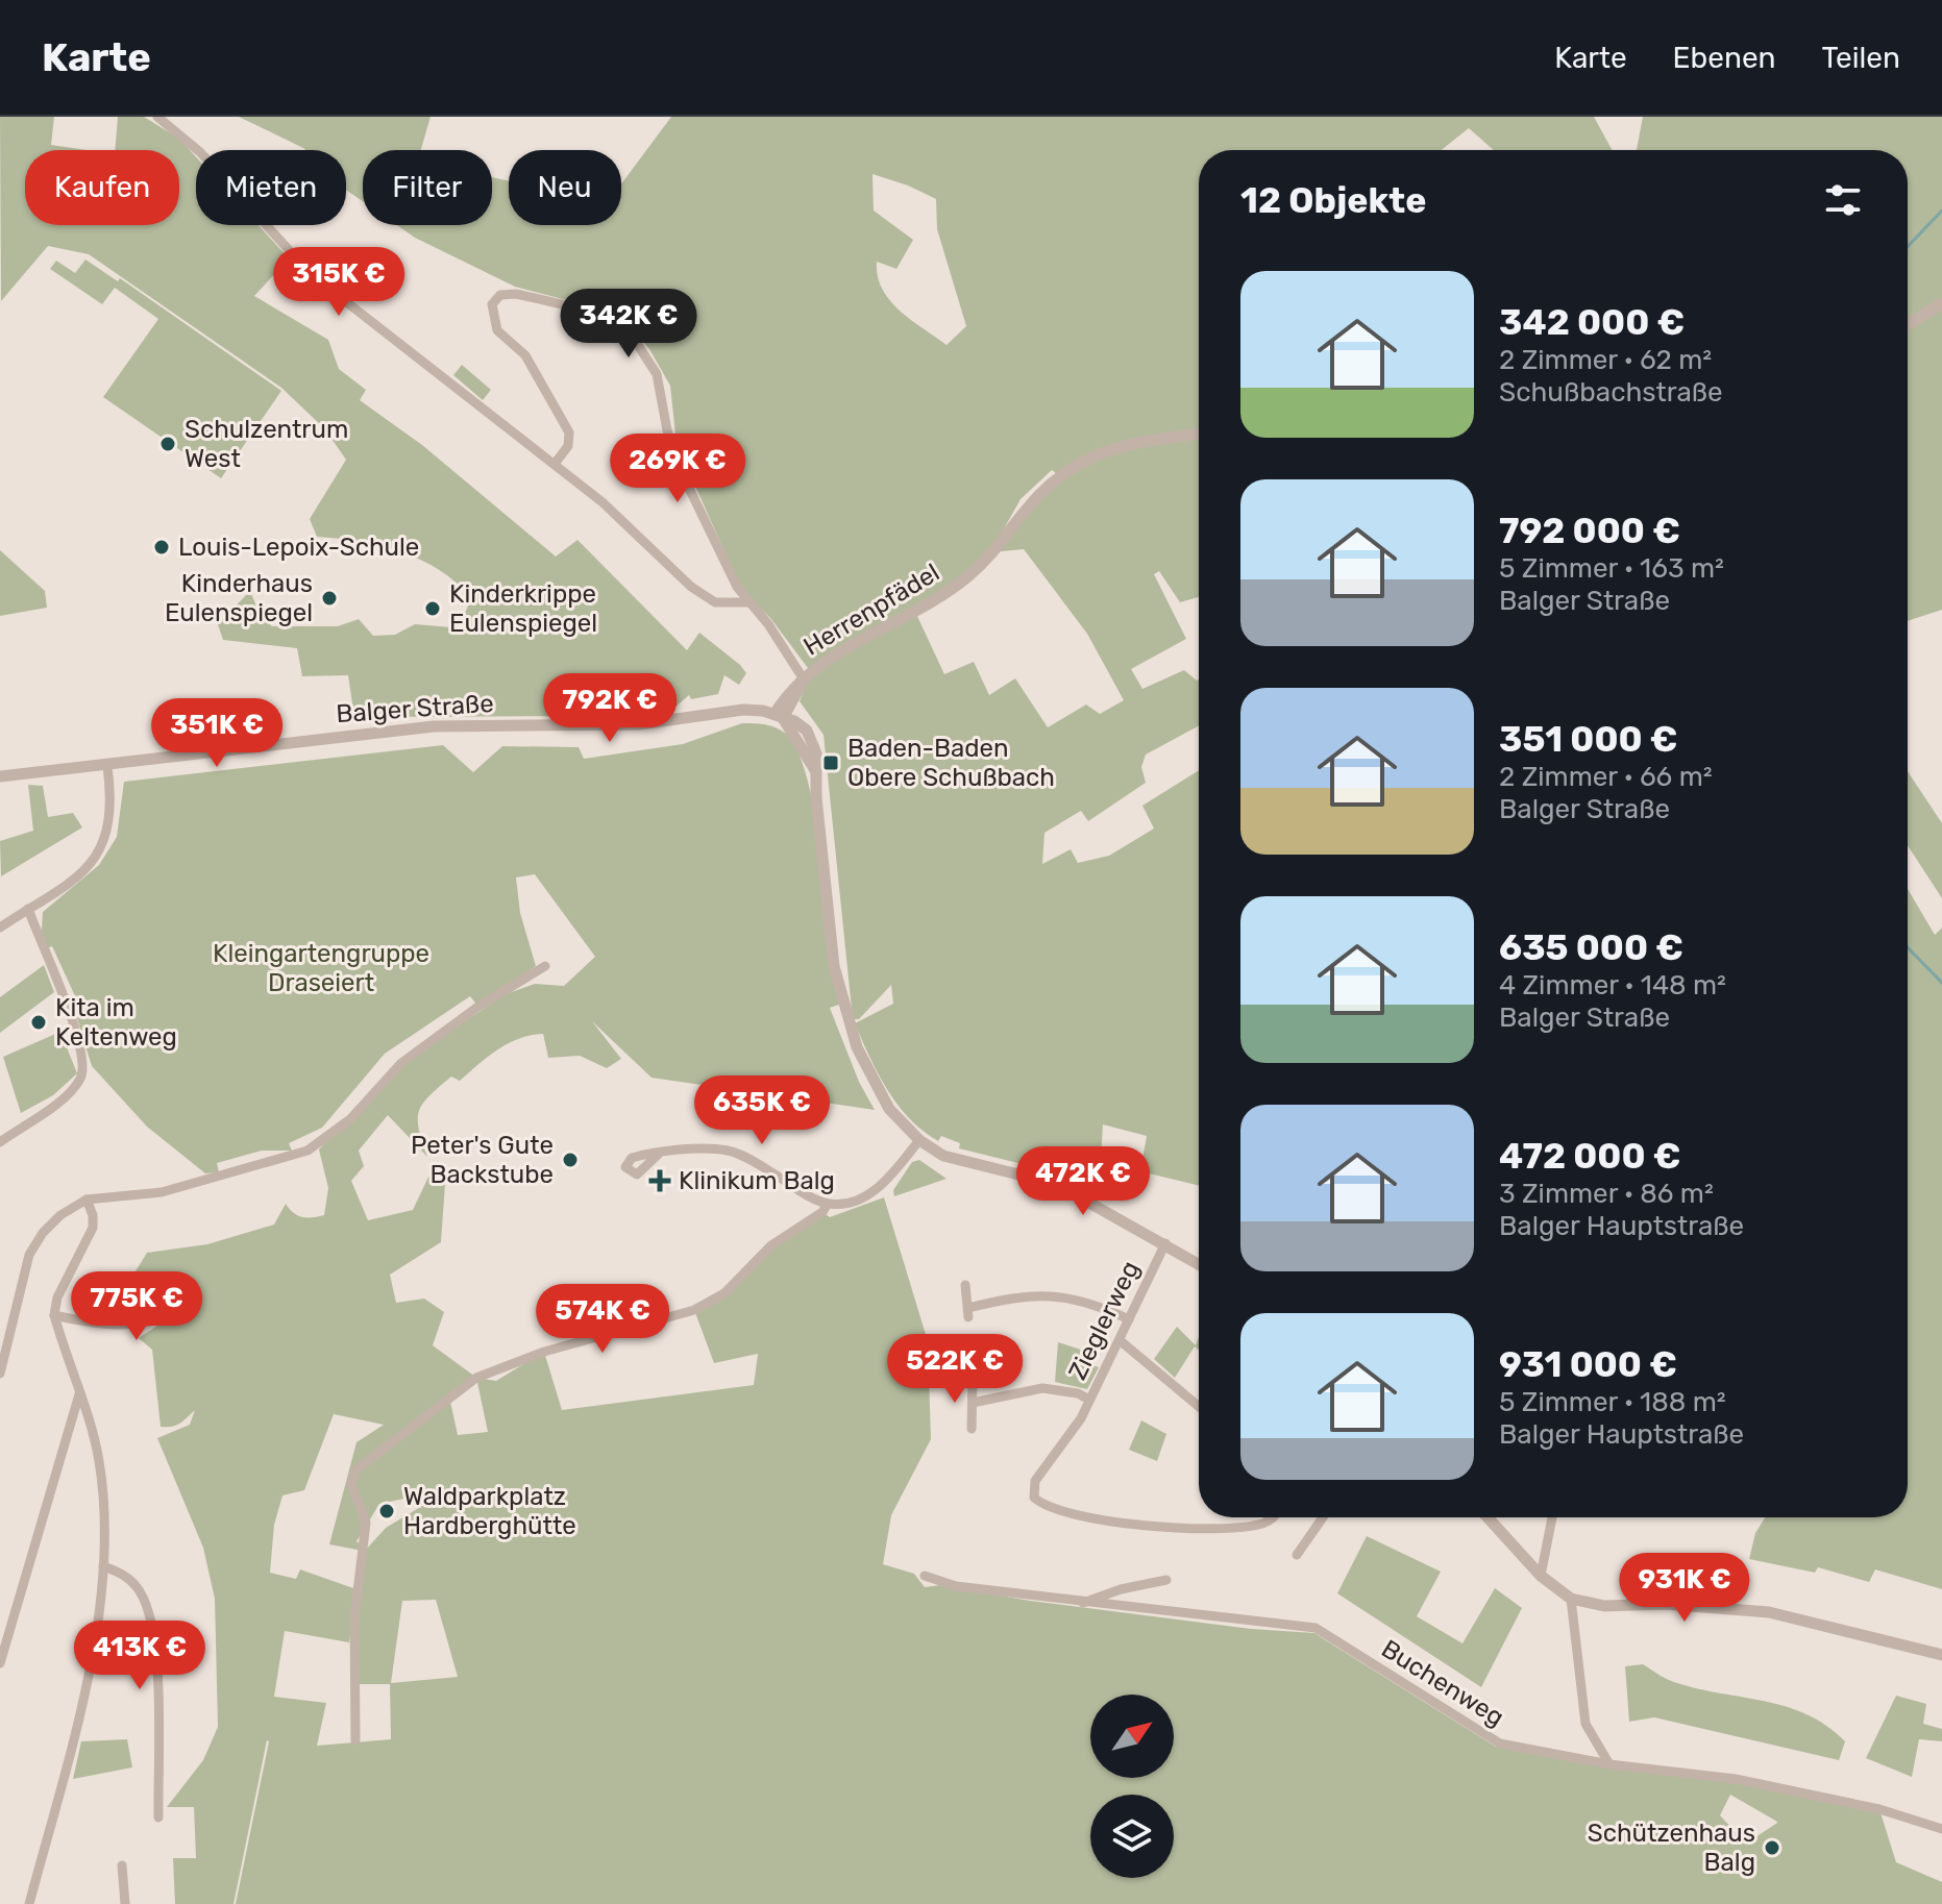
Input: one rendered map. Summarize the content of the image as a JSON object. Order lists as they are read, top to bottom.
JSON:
{
  "streets": {
    "street": [
      "Herrenpfädel",
      "Balger Straße",
      "Zieglerweg",
      "Buchenweg"
    ]
  },
  "crossings": [
    ["Herrenpfädel", "Balger Straße"]
  ],
  "parks": ["Kleingartengruppe Draseiert"],
  "places": {
    "other": [
      "Schulzentrum West",
      "Louis-Lepoix-Schule",
      "Kinderhaus Eulenspiegel",
      "Kinderkrippe Eulenspiegel",
      "Kita im Keltenweg",
      "Peter's Gute Backstube",
      "Waldparkplatz Hardberghütte",
      "Schützenhaus Balg"
    ],
    "transit": ["Baden-Baden Obere Schußbach"],
    "health": ["Klinikum Balg"]
  },
  "north": "top right",
  "page": {
    "header": "Karte",
    "nav": ["Karte", "Ebenen", "Teilen"],
    "chip": [
      "Kaufen",
      "Mieten",
      "Filter",
      "Neu"
    ],
    "heading": "12 Objekte",
    "price": [
      "315K €",
      "342K €",
      "269K €",
      "792K €",
      "351K €",
      "635K €",
      "472K €",
      "775K €",
      "574K €",
      "522K €",
      "931K €",
      "413K €"
    ],
    "list": [
      {
        "name": "342 000 €",
        "note": "2 Zimmer · 62 m² · Schußbachstraße"
      },
      {
        "name": "792 000 €",
        "note": "5 Zimmer · 163 m² · Balger Straße"
      },
      {
        "name": "351 000 €",
        "note": "2 Zimmer · 66 m² · Balger Straße"
      },
      {
        "name": "635 000 €",
        "note": "4 Zimmer · 148 m² · Balger Straße"
      },
      {
        "name": "472 000 €",
        "note": "3 Zimmer · 86 m² · Balger Hauptstraße"
      },
      {
        "name": "931 000 €",
        "note": "5 Zimmer · 188 m² · Balger Hauptstraße"
      }
    ]
  }
}
